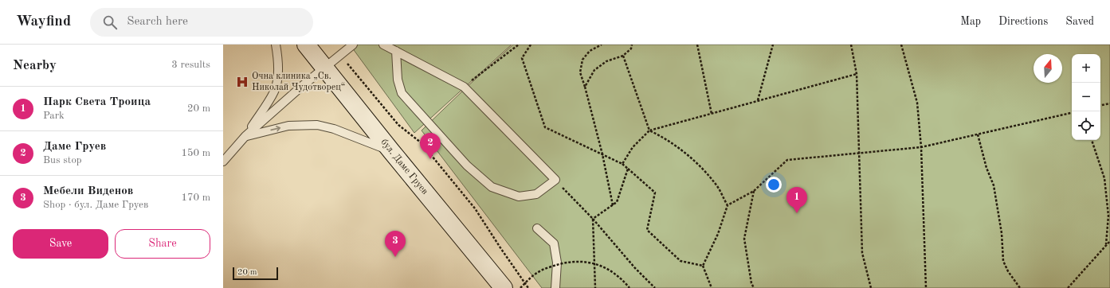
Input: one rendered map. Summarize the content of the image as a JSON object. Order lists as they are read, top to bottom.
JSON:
{
  "streets": {
    "main road": ["бул. Даме Груев"]
  },
  "places": {
    "hospital": ["Oчна клиника „Св. Николай Чудотворец“"]
  },
  "scale_bar": "20 m",
  "north": "top",
  "page": {
    "header": "Wayfind",
    "search": "Search here",
    "nav": ["Map", "Directions", "Saved"],
    "heading": ["Nearby", "3 results"],
    "map_buttons": ["+", "−"],
    "list": [
      {
        "mark": "1",
        "name": "Парк Света Троица",
        "note": "Park",
        "value": "20 m"
      },
      {
        "mark": "2",
        "name": "Даме Груев",
        "note": "Bus stop",
        "value": "150 m"
      },
      {
        "mark": "3",
        "name": "Мебели Виденов",
        "note": "Shop · бул. Даме Груев",
        "value": "170 m"
      }
    ],
    "pins": ["2", "1", "3"],
    "buttons": ["Save", "Share"],
    "scale": "20 m"
  }
}
